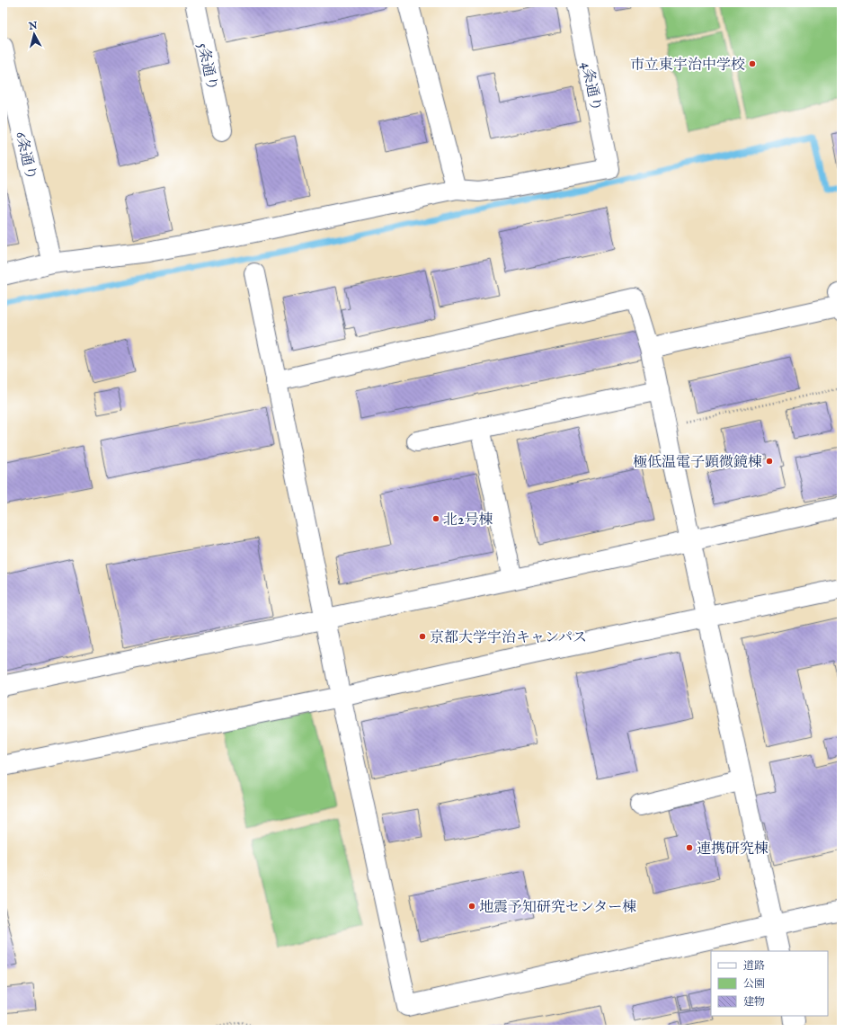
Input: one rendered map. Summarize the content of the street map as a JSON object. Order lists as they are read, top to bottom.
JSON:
{
  "streets": {
    "lane": ["5条通り", "4条通り", "6条通り"]
  },
  "places": [
    "市立東宇治中学校",
    "極低温電子顕微鏡棟",
    "北2号棟",
    "京都大学宇治キャンパス",
    "連携研究棟",
    "地震予知研究センター棟"
  ],
  "legend": ["道路", "公園", "建物"],
  "north": "top"
}
